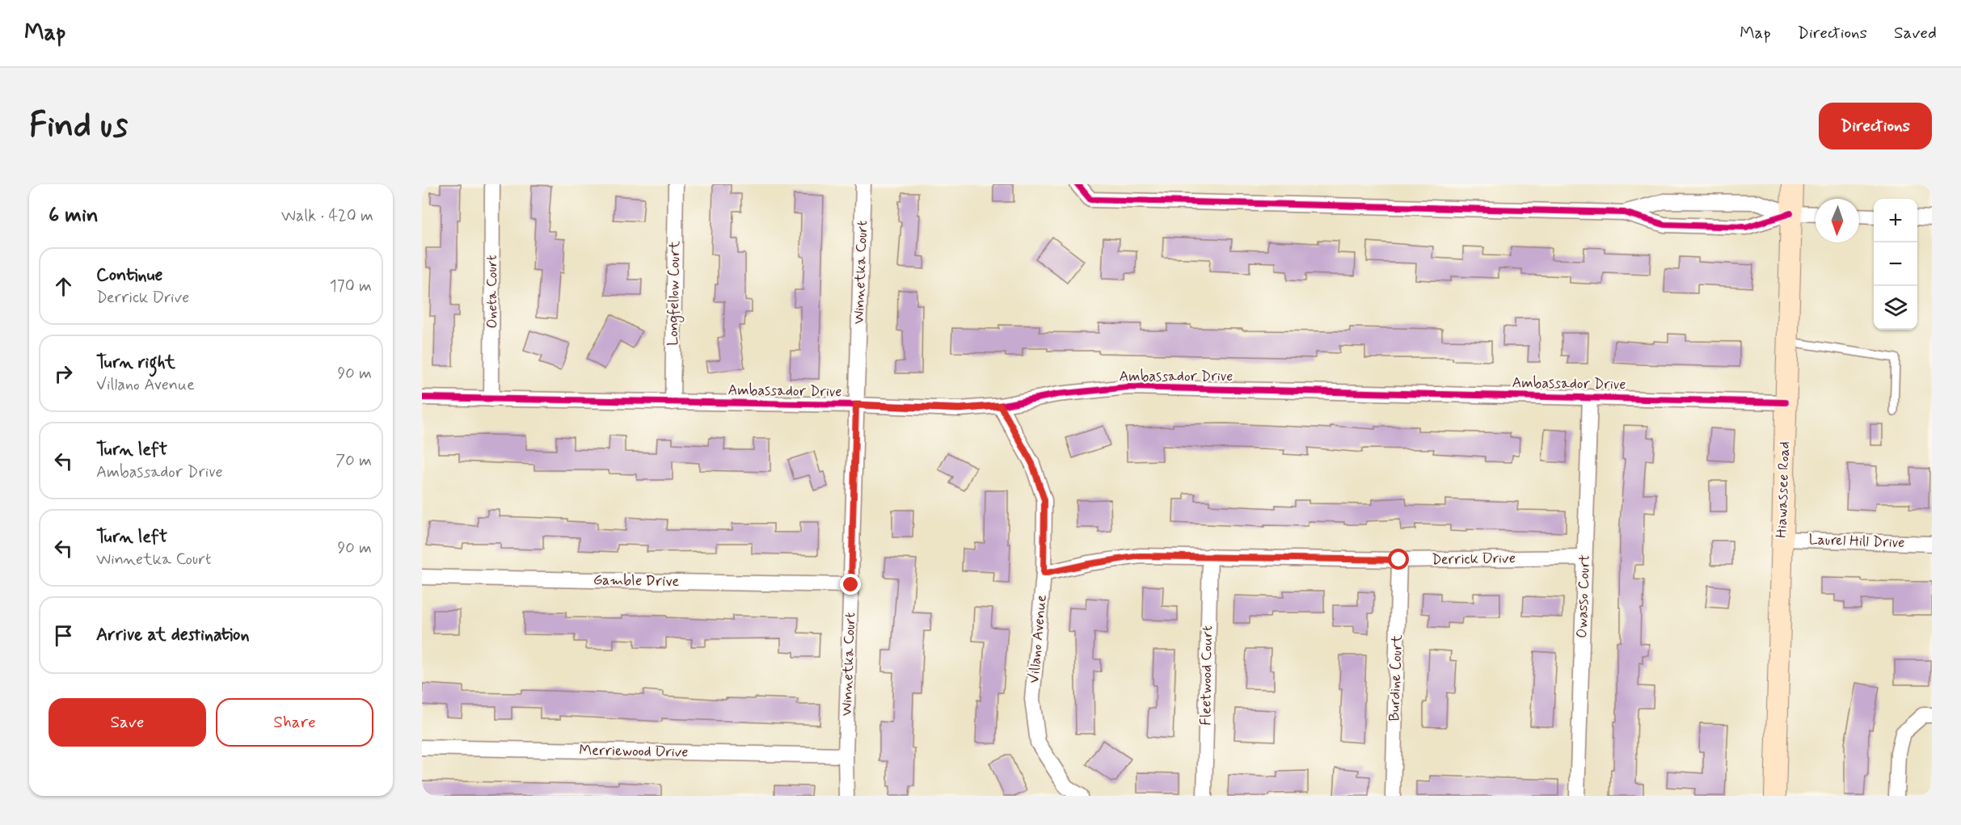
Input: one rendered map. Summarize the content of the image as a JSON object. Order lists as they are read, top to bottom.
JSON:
{
  "streets": {
    "main road": ["Hiawassee Road"],
    "street": [
      "Winnetka Court",
      "Oneta Court",
      "Longfellow Court",
      "Ambassador Drive",
      "Laurel Hill Drive",
      "Derrick Drive",
      "Gamble Drive",
      "Owasso Court",
      "Villano Avenue",
      "Fleetwood Court",
      "Burdine Court",
      "Merriewood Drive"
    ]
  },
  "crossings": [
    ["Winnetka Court", "Ambassador Drive"],
    ["Winnetka Court", "Gamble Drive"],
    ["Winnetka Court", "Merriewood Drive"],
    ["Oneta Court", "Ambassador Drive"],
    ["Longfellow Court", "Ambassador Drive"],
    ["Ambassador Drive", "Hiawassee Road"],
    ["Ambassador Drive", "Owasso Court"],
    ["Ambassador Drive", "Villano Avenue"],
    ["Hiawassee Road", "Laurel Hill Drive"],
    ["Derrick Drive", "Owasso Court"],
    ["Derrick Drive", "Villano Avenue"],
    ["Derrick Drive", "Fleetwood Court"],
    ["Derrick Drive", "Burdine Court"]
  ],
  "north": "bottom",
  "page": {
    "header": "Map",
    "nav": ["Map", "Directions", "Saved"],
    "buttons": [
      "Directions",
      ["Save", "Share"]
    ],
    "title": "Find us",
    "heading": ["6 min", "Walk · 420 m"],
    "map_buttons": ["+", "−"],
    "list": [
      ["Continue", "Derrick Drive", "170 m"],
      ["Turn right", "Villano Avenue", "90 m"],
      ["Turn left", "Ambassador Drive", "70 m"],
      ["Turn left", "Winnetka Court", "90 m"],
      "Arrive at destination"
    ]
  }
}
